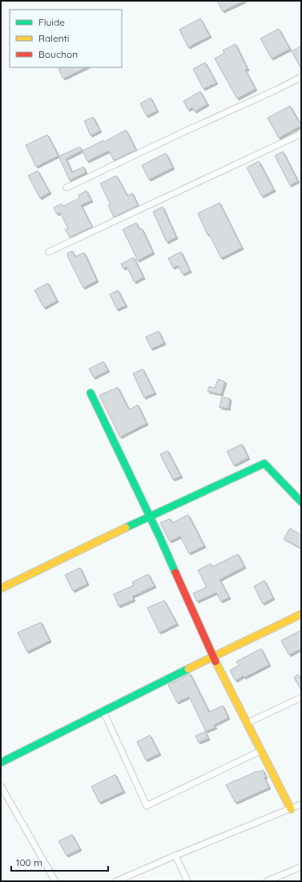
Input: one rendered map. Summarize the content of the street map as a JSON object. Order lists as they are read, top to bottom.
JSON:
{
  "legend": ["Fluide", "Ralenti", "Bouchon"],
  "scale_bar": "100 m"
}
